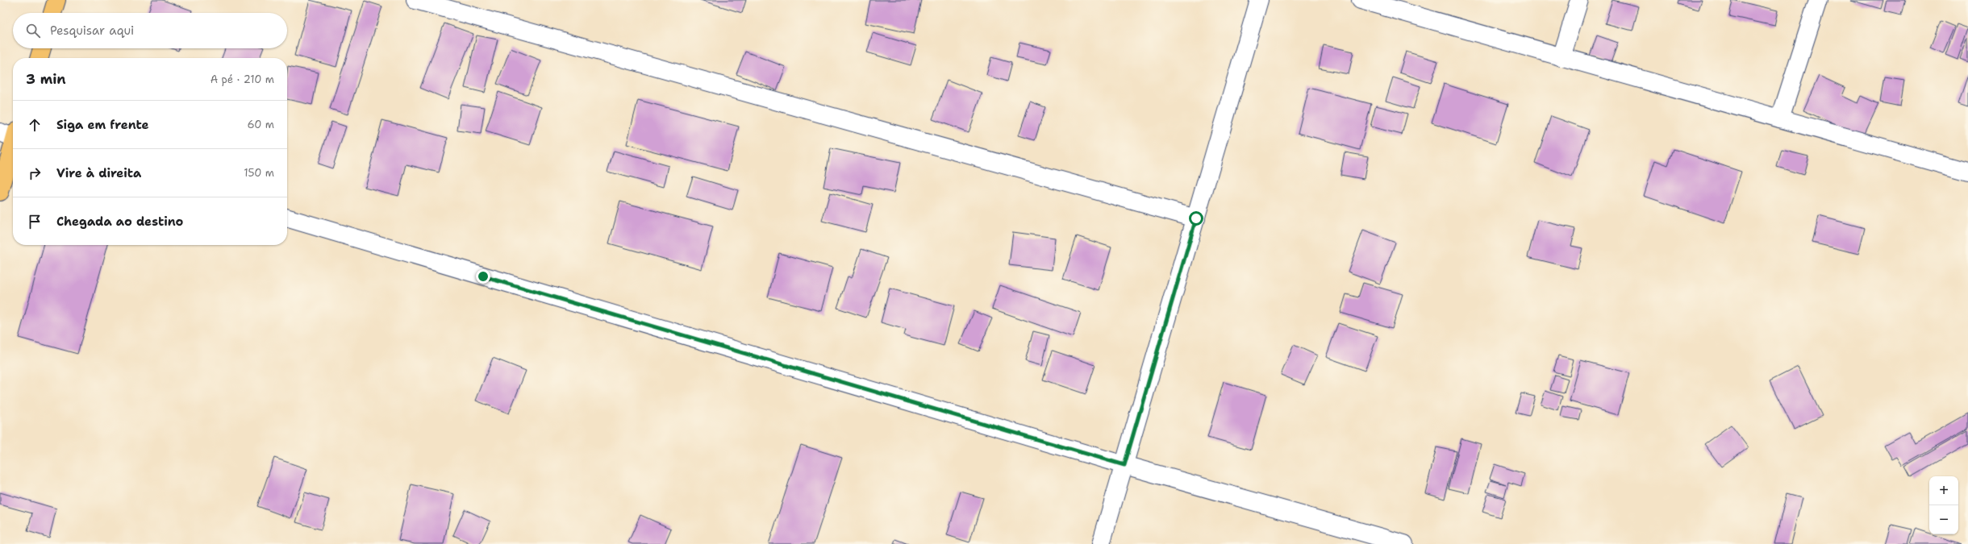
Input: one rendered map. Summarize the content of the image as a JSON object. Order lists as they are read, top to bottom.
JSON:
{
  "page": {
    "search": "Pesquisar aqui",
    "heading": ["3 min", "A pé · 210 m"],
    "list": [
      ["Siga em frente", "60 m"],
      ["Vire à direita", "150 m"],
      "Chegada ao destino"
    ],
    "map_buttons": ["+", "−"]
  }
}
